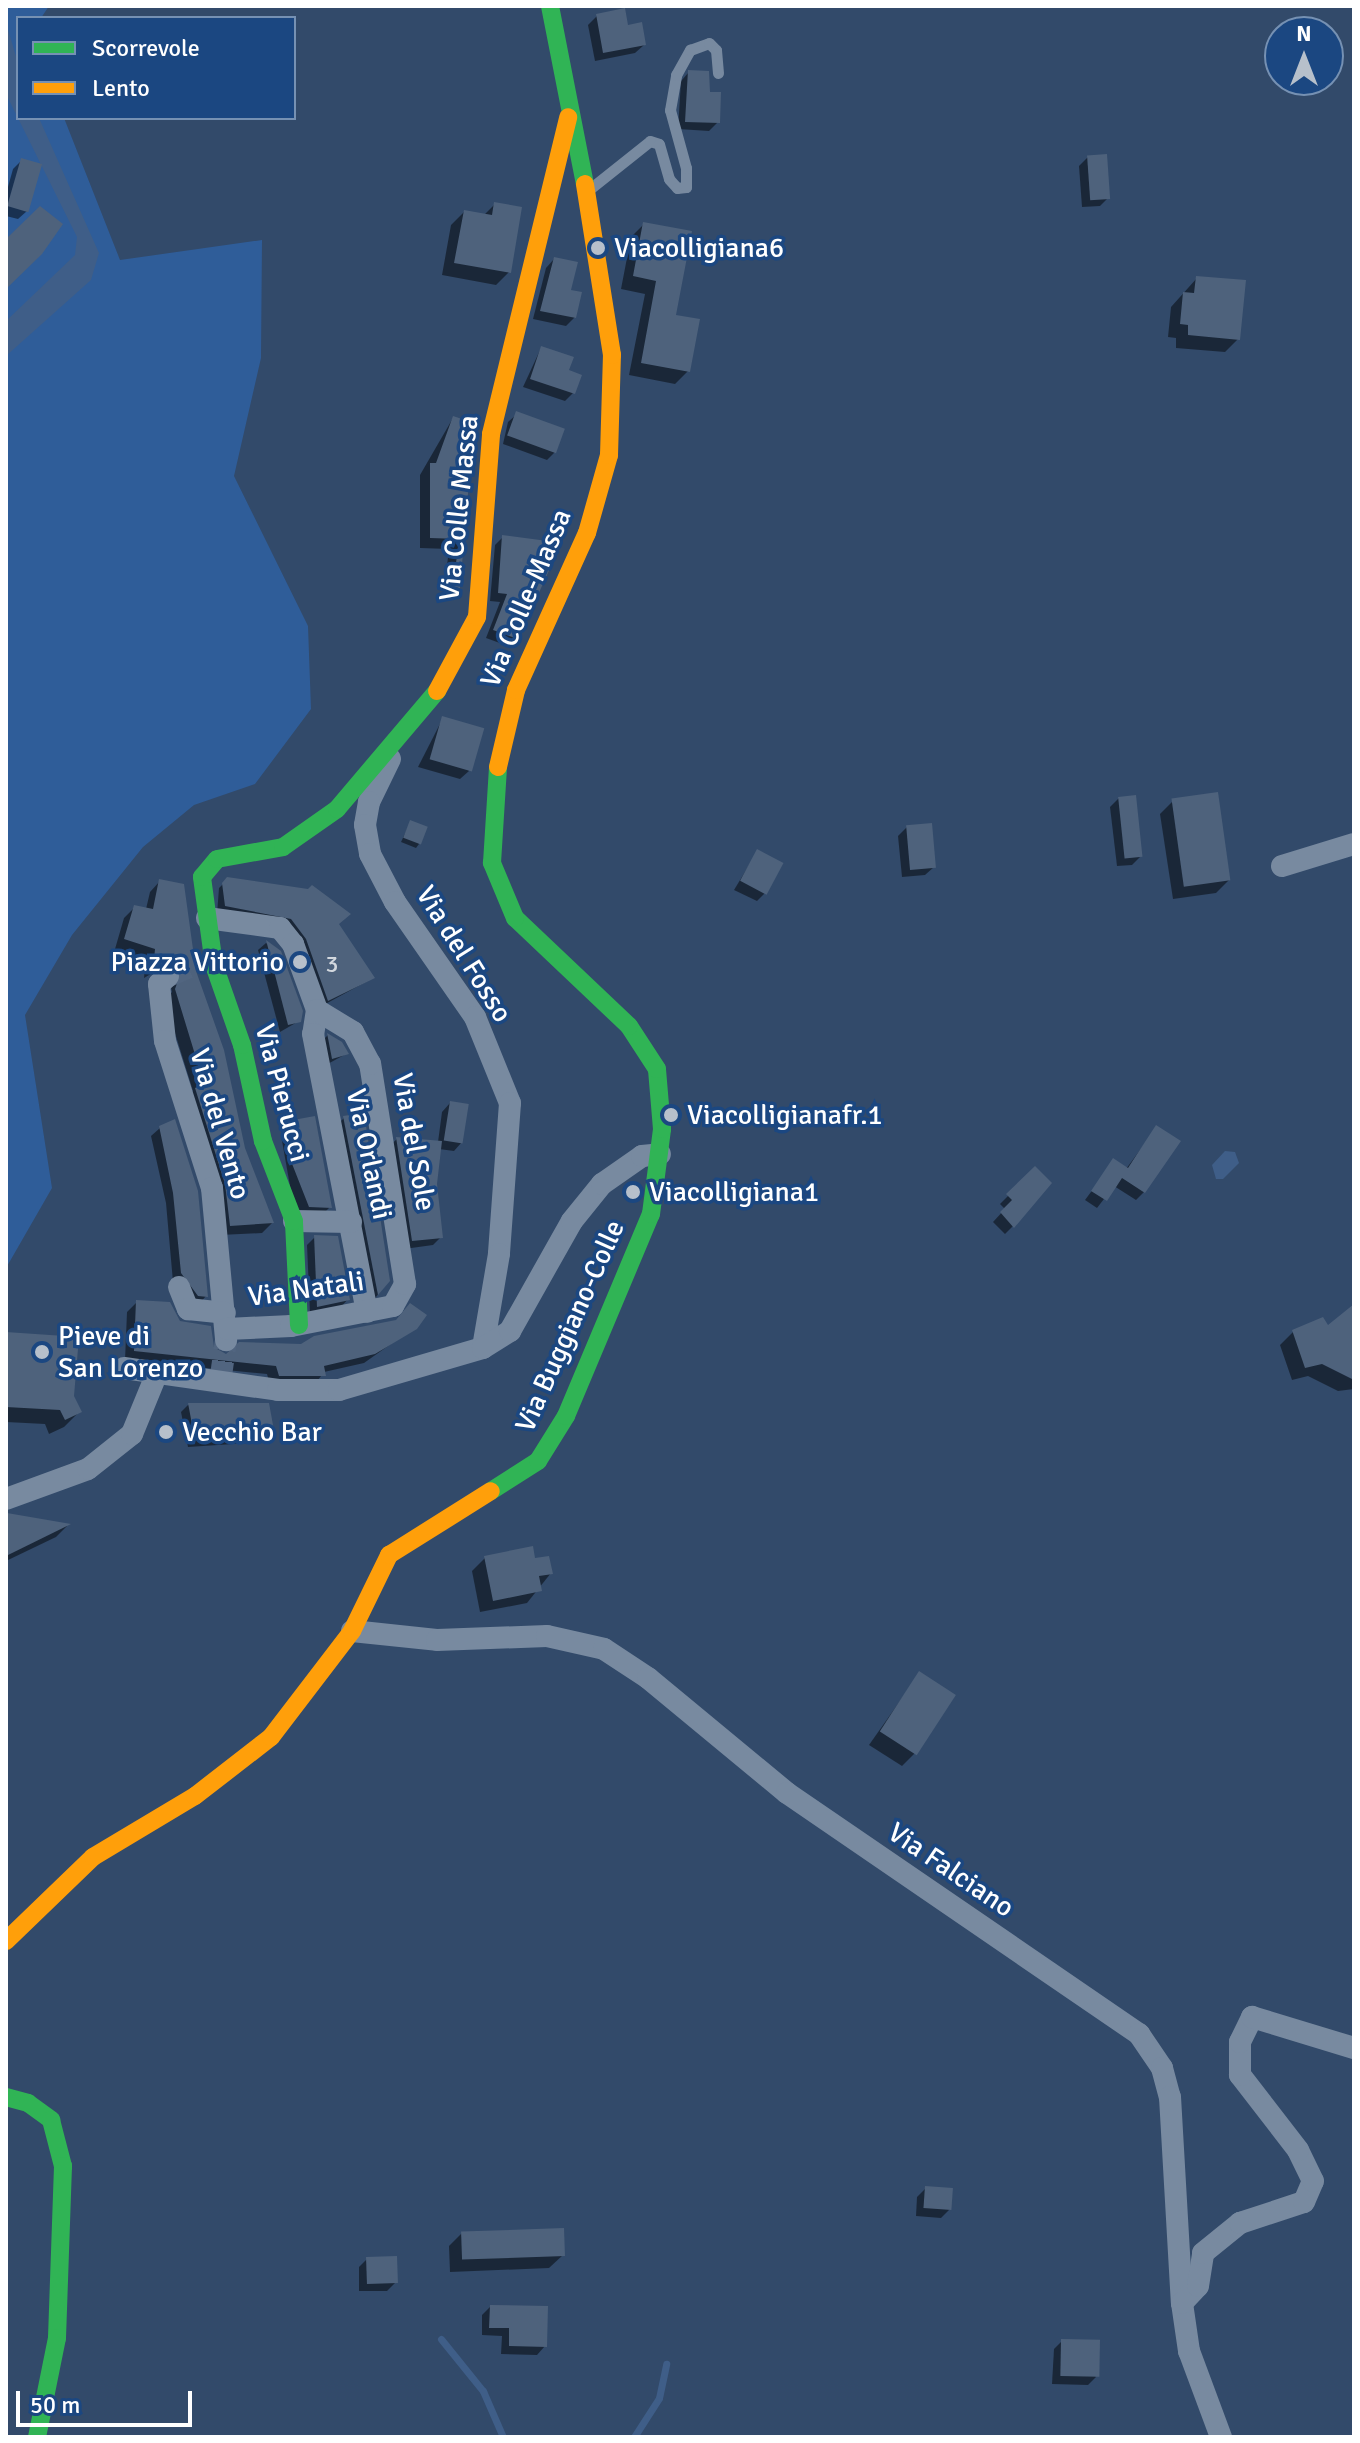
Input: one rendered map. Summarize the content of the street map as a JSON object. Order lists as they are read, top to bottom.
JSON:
{
  "streets": {
    "street": [
      "Via Colle Massa",
      "Via Colle-Massa",
      "Via del Fosso",
      "Via Pierucci",
      "Via del Vento",
      "Via del Sole",
      "Via Orlandi",
      "Via Natali",
      "Via Buggiano-Colle",
      "Via Falciano"
    ]
  },
  "crossings": [
    ["Via Colle Massa", "Via Colle-Massa"],
    ["Via Colle Massa", "Via del Fosso"],
    ["Via Colle Massa", "Via Pierucci"],
    ["Via Colle-Massa", "Via Buggiano-Colle"],
    ["Via Pierucci", "Via Natali"],
    ["Via del Vento", "Via Natali"],
    ["Via del Sole", "Via Orlandi"],
    ["Via del Sole", "Via Natali"],
    ["Via Orlandi", "Via Natali"],
    ["Via Buggiano-Colle", "Via Falciano"]
  ],
  "places": [
    "Viacolligiana6",
    "Piazza Vittorio",
    "Viacolligianafr.1",
    "Viacolligiana1",
    "Pieve di San Lorenzo",
    "Vecchio Bar"
  ],
  "house_numbers": ["3"],
  "legend": ["Scorrevole", "Lento"],
  "scale_bar": "50 m",
  "north": "top"
}
